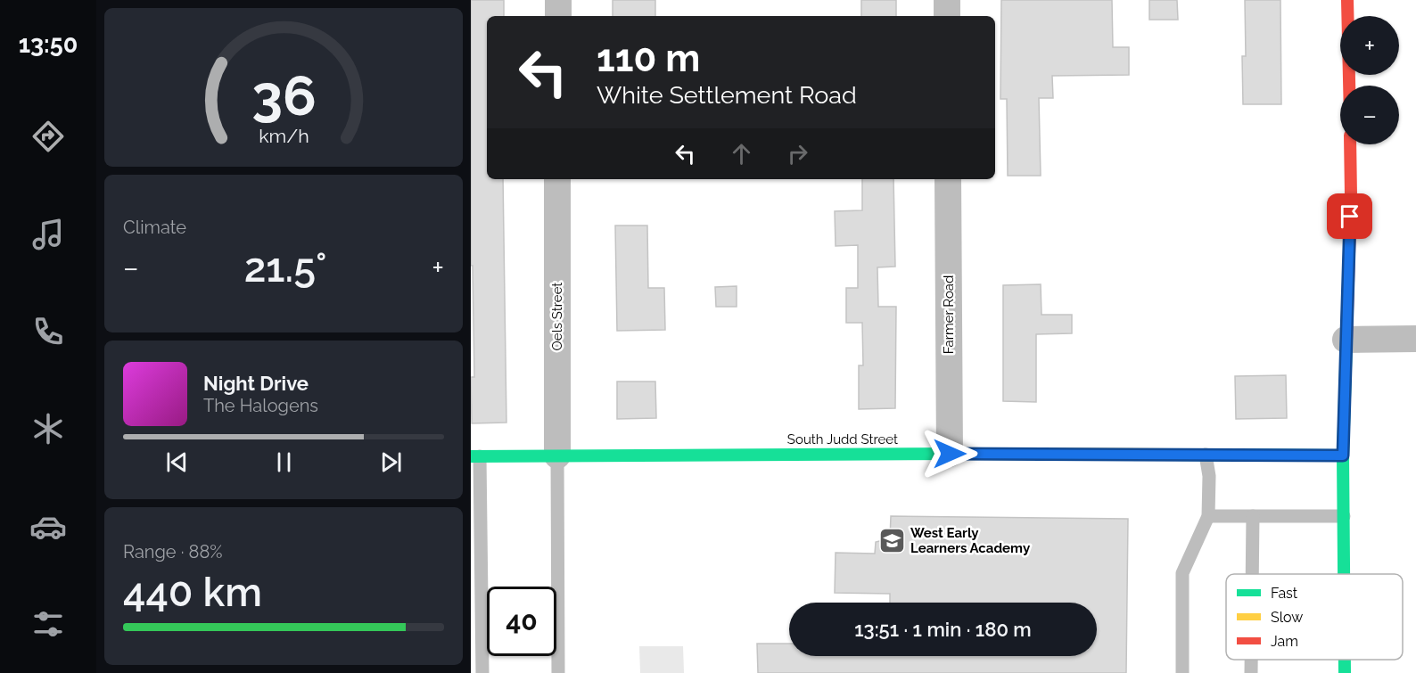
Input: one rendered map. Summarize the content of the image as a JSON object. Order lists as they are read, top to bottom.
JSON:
{
  "streets": {
    "street": ["Farmer Road", "Oels Street", "South Judd Street"]
  },
  "crossings": [
    ["Farmer Road", "South Judd Street"],
    ["Oels Street", "South Judd Street"]
  ],
  "places": {
    "school or university": ["West Early Learners Academy"]
  },
  "legend": ["Fast", "Slow", "Jam"],
  "page": {
    "tabs": "13:50",
    "map_buttons": ["+", "−"],
    "turn": ["110 m", "White Settlement Road"],
    "tile": [
      "Climate",
      ["Range · 88%", "440 km"]
    ],
    "heat": ["−", "21.5°", "+"],
    "song": ["Night Drive", "The Halogens"],
    "limit": "40",
    "trip": "13:51 · 1 min · 180 m",
    "gauge": ["36", "km/h"]
  }
}
